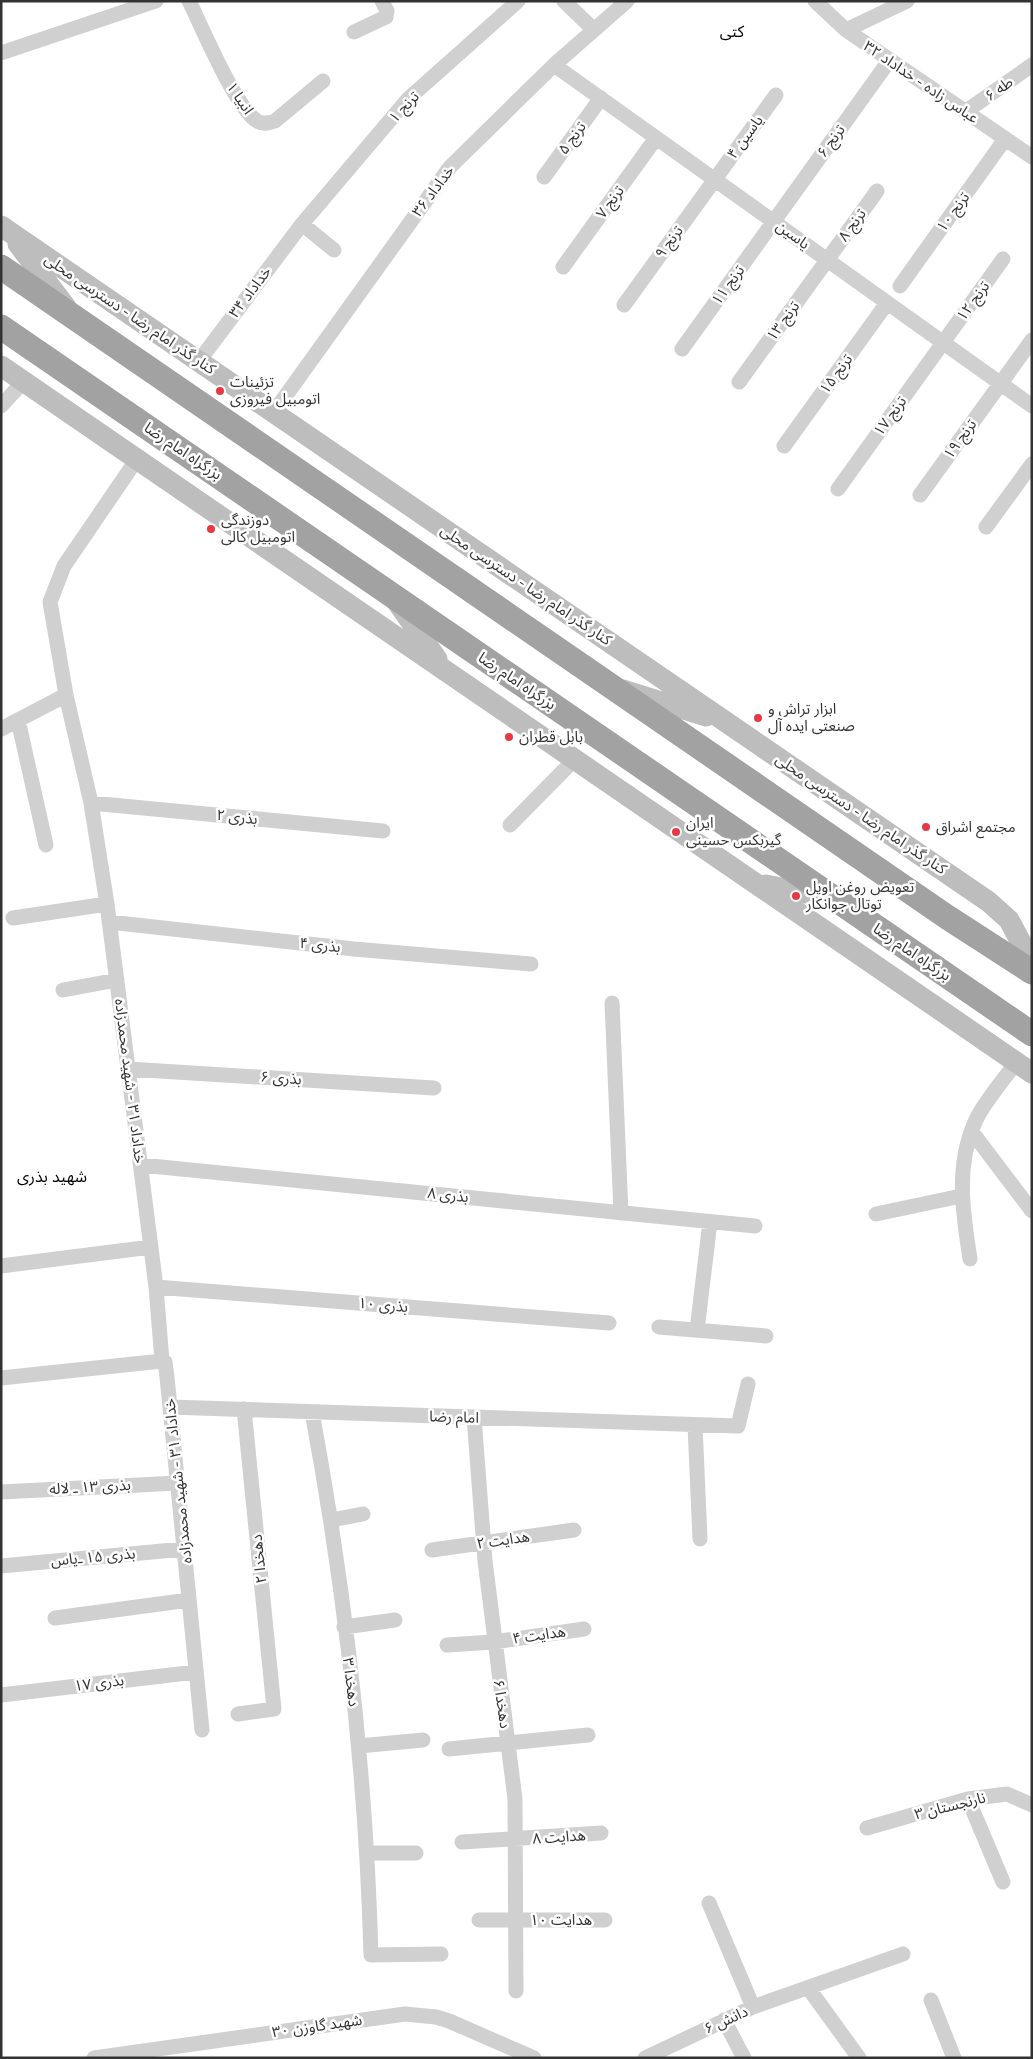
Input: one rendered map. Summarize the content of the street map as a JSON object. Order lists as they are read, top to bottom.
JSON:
{
  "streets": {
    "highway": ["بزرگراه امام رضا"],
    "main road": ["کنار گذر امام رضا - دسترسی محلی"],
    "street": [
      "عباس زاده - خداداد ۳۲",
      "طه ۶",
      "انبیا ۱",
      "ترنج ۱",
      "یاسین ۴",
      "ترنج ۵",
      "ترنج ۶",
      "خداداد ۳۶",
      "ترنج ۷",
      "ترنج ۱۰",
      "ترنج ۸",
      "یاسین",
      "ترنج ۹",
      "ترنج ۱۱",
      "خداداد ۳۴",
      "ترنج ۱۲",
      "ترنج ۱۳",
      "ترنج ۱۵",
      "ترنج ۱۷",
      "ترنج ۱۹",
      "بذری ۲",
      "بذری ۴",
      "بذری ۶",
      "خداداد ۳۱ - شهید محمدزاده",
      "بذری ۸",
      "بذری ۱۰",
      "امام رضا",
      "بذری ۱۳ ـ لاله",
      "هدایت ۲",
      "بذری ۱۵ ـ‌یاس",
      "دهخدا ۲",
      "هدایت ۴",
      "دهخدا ۳",
      "بذری ۱۷",
      "دهخدا ۶",
      "نارنجستان ۳",
      "هدایت ۸",
      "هدایت ۱۰",
      "دانش ۶",
      "شهید گاوزن ۳۰"
    ]
  },
  "crossings": [
    ["عباس زاده - خداداد ۳۲", "طه ۶"],
    ["عباس زاده - خداداد ۳۲", "ترنج ۶"],
    ["عباس زاده - خداداد ۳۲", "ترنج ۱۰"],
    ["ترنج ۱", "خداداد ۳۴"],
    ["یاسین ۴", "یاسین"],
    ["یاسین ۴", "ترنج ۹"],
    ["ترنج ۵", "یاسین"],
    ["ترنج ۶", "یاسین"],
    ["ترنج ۶", "ترنج ۱۱"],
    ["خداداد ۳۶", "یاسین"],
    ["خداداد ۳۶", "کنار گذر امام رضا - دسترسی محلی"],
    ["ترنج ۷", "یاسین"],
    ["ترنج ۸", "یاسین"],
    ["ترنج ۸", "ترنج ۱۳"],
    ["یاسین", "ترنج ۹"],
    ["یاسین", "ترنج ۱۱"],
    ["یاسین", "ترنج ۱۲"],
    ["یاسین", "ترنج ۱۳"],
    ["یاسین", "ترنج ۱۵"],
    ["یاسین", "ترنج ۱۷"],
    ["یاسین", "ترنج ۱۹"],
    ["خداداد ۳۴", "کنار گذر امام رضا - دسترسی محلی"],
    ["ترنج ۱۲", "ترنج ۱۷"],
    ["بذری ۲", "خداداد ۳۱ - شهید محمدزاده"],
    ["بذری ۴", "خداداد ۳۱ - شهید محمدزاده"],
    ["بذری ۶", "خداداد ۳۱ - شهید محمدزاده"],
    ["خداداد ۳۱ - شهید محمدزاده", "بذری ۸"],
    ["خداداد ۳۱ - شهید محمدزاده", "بذری ۱۰"],
    ["خداداد ۳۱ - شهید محمدزاده", "امام رضا"],
    ["خداداد ۳۱ - شهید محمدزاده", "بذری ۱۳ ـ لاله"],
    ["خداداد ۳۱ - شهید محمدزاده", "بذری ۱۵ ـ‌یاس"],
    ["خداداد ۳۱ - شهید محمدزاده", "بذری ۱۷"],
    ["امام رضا", "دهخدا ۲"],
    ["امام رضا", "دهخدا ۳"],
    ["امام رضا", "دهخدا ۶"],
    ["هدایت ۲", "دهخدا ۶"],
    ["هدایت ۴", "دهخدا ۶"],
    ["دهخدا ۶", "هدایت ۸"],
    ["دهخدا ۶", "هدایت ۱۰"]
  ],
  "districts": ["کتی", "شهید بذری"],
  "places": [
    "تزئینات اتومبیل فیروزی",
    "دوزندگی اتومبیل کالی",
    "ابزار تراش و صنعتی ایده آل",
    "بابل قطران",
    "مجتمع اشراق",
    "ایران گیربکس حسینی",
    "تعویض روغن اویل توتال جوانکار"
  ]
}
